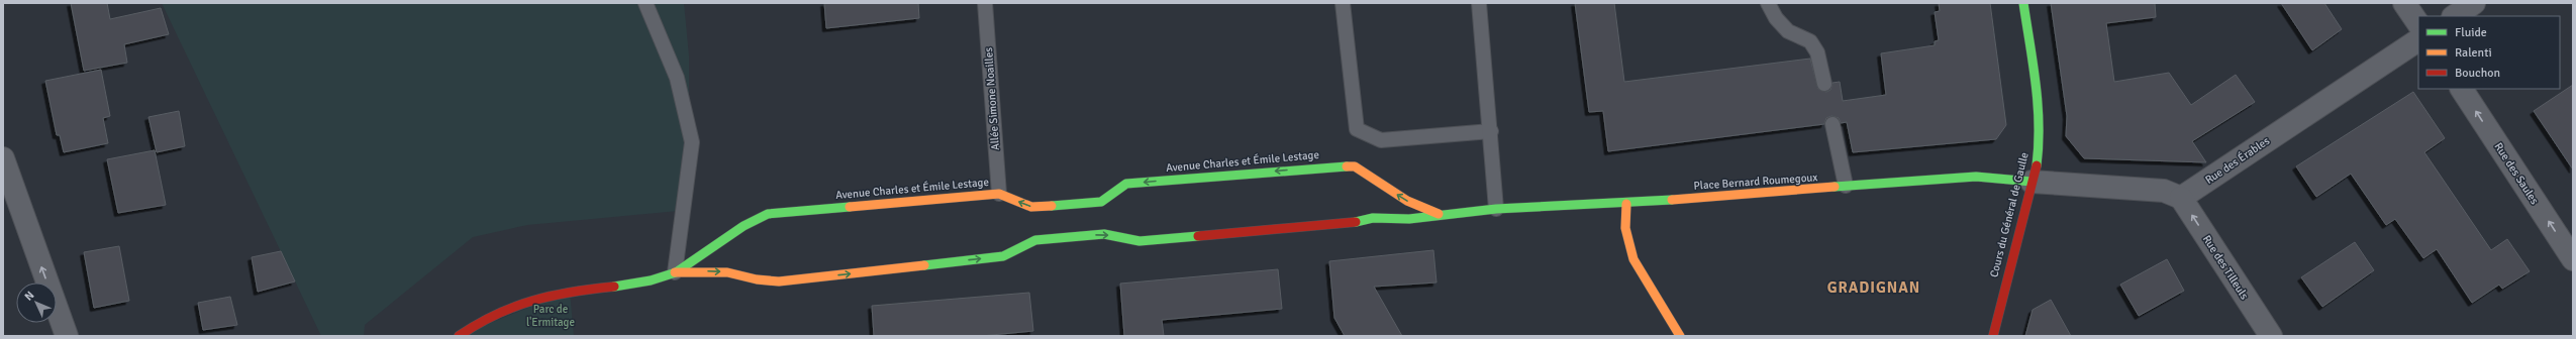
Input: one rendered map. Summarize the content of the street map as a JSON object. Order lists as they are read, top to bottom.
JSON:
{
  "streets": {
    "street": [
      "Rue des Érables",
      "Avenue Charles et Émile Lestage",
      "Rue des Saules",
      "Place Bernard Roumegoux",
      "Cours du Général de Gaulle",
      "Rue des Tilleuls"
    ],
    "lane": ["Allée Simone Noailles"]
  },
  "crossings": [
    ["Allée Simone Noailles", "Avenue Charles et Émile Lestage"],
    ["Rue des Érables", "Rue des Tilleuls"],
    ["Avenue Charles et Émile Lestage", "Place Bernard Roumegoux"],
    ["Place Bernard Roumegoux", "Cours du Général de Gaulle"]
  ],
  "one_way": ["Rue des Saules", "Rue des Tilleuls"],
  "districts": ["GRADIGNAN"],
  "parks": ["Parc de l'Ermitage"],
  "legend": ["Fluide", "Ralenti", "Bouchon"],
  "north": "top left"
}
